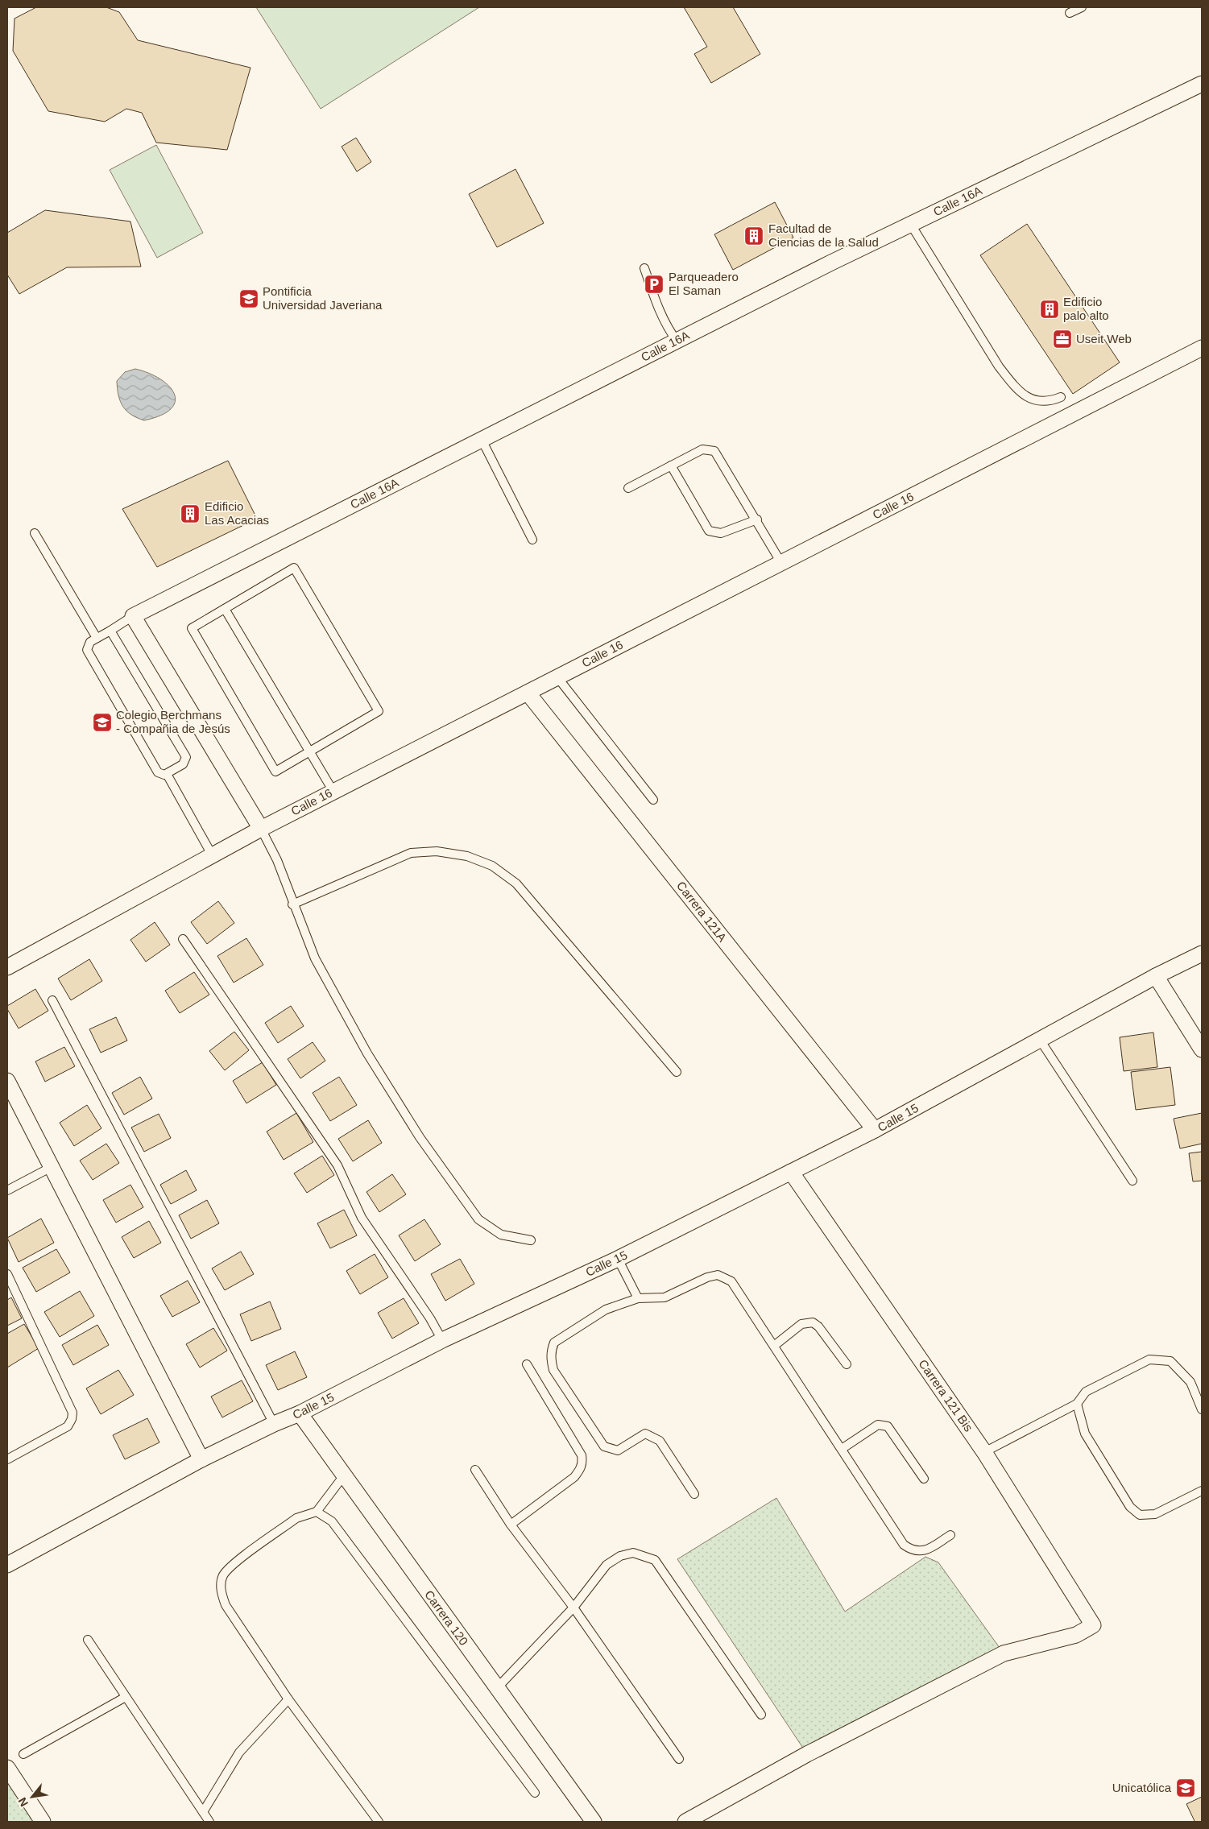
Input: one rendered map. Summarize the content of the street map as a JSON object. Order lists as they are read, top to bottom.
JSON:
{
  "streets": {
    "street": [
      "Calle 16A",
      "Calle 16",
      "Carrera 121A",
      "Calle 15",
      "Carrera 121 Bis",
      "Carrera 120"
    ]
  },
  "crossings": [
    ["Calle 16", "Carrera 121A"],
    ["Carrera 121A", "Calle 15"],
    ["Calle 15", "Carrera 121 Bis"],
    ["Calle 15", "Carrera 120"]
  ],
  "places": {
    "building": ["Facultad de Ciencias de la Salud", "Edificio palo alto", "Edificio Las Acacias"],
    "parking": ["Parqueadero El Saman"],
    "school or university": ["Pontificia Universidad Javeriana", "Colegio Berchmans - Compañia de Jesús", "Unicatólica"],
    "office": ["Useit Web"]
  },
  "north": "bottom left"
}
